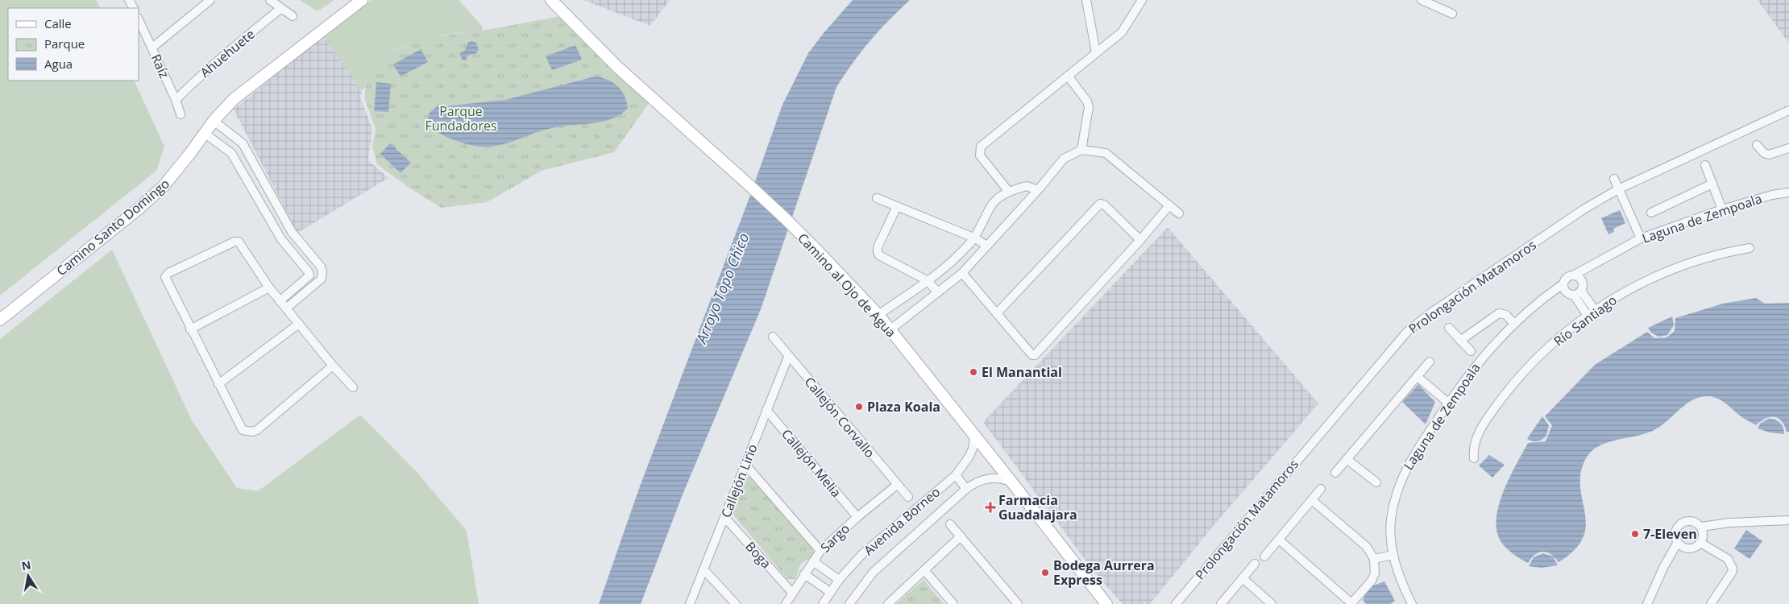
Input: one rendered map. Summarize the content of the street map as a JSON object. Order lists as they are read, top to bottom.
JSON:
{
  "streets": {
    "street": [
      "Ahuehuete",
      "Raíz",
      "Laguna de Zempoala",
      "Camino Santo Domingo",
      "Camino al Ojo de Agua",
      "Prolongación Matamoros",
      "Río Santiago",
      "Callejón Corvallo",
      "Callejón Melia",
      "Callejón Lirio",
      "Avenida Borneo",
      "Sargo",
      "Boga"
    ]
  },
  "crossings": [
    ["Ahuehuete", "Raíz"],
    ["Camino al Ojo de Agua", "Avenida Borneo"],
    ["Callejón Corvallo", "Callejón Lirio"],
    ["Callejón Corvallo", "Sargo"],
    ["Callejón Melia", "Callejón Lirio"],
    ["Callejón Melia", "Sargo"],
    ["Callejón Lirio", "Boga"],
    ["Sargo", "Boga"]
  ],
  "water": ["Arroyo Topo Chico"],
  "parks": ["Parque Fundadores"],
  "places": {
    "other": [
      "El Manantial",
      "Plaza Koala",
      "7-Eleven",
      "Bodega Aurrera Express"
    ],
    "health": ["Farmacia Guadalajara"]
  },
  "legend": ["Calle", "Parque", "Agua"],
  "north": "top"
}
